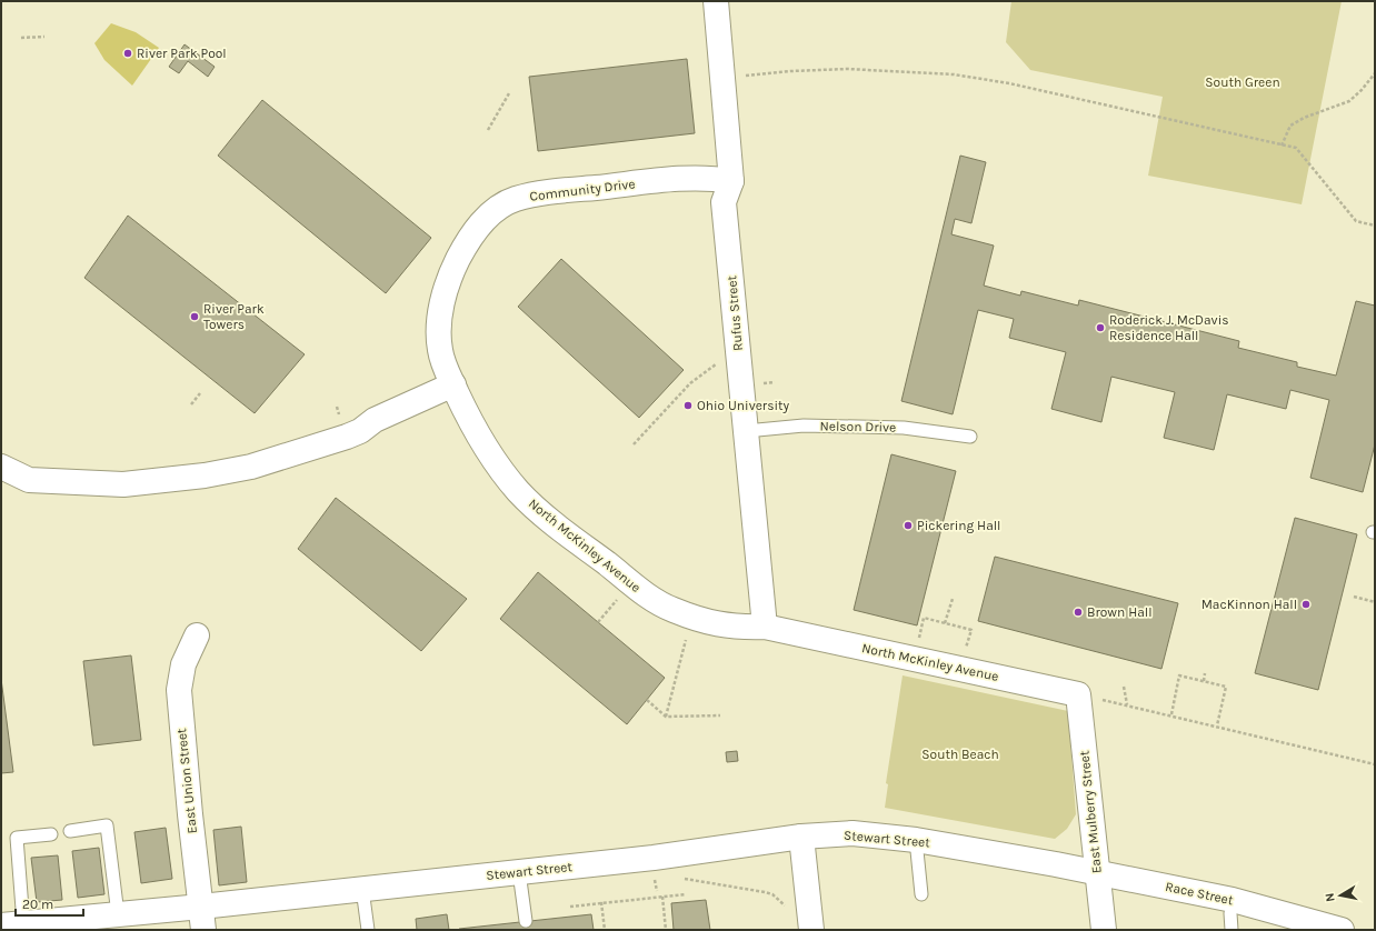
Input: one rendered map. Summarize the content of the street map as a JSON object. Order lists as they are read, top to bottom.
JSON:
{
  "streets": {
    "street": [
      "Community Drive",
      "Rufus Street",
      "North McKinley Avenue",
      "East Union Street",
      "East Mulberry Street",
      "Stewart Street",
      "Race Street"
    ],
    "lane": ["Nelson Drive"]
  },
  "crossings": [
    ["Community Drive", "Rufus Street"],
    ["Community Drive", "North McKinley Avenue"],
    ["Rufus Street", "Nelson Drive"],
    ["Rufus Street", "North McKinley Avenue"],
    ["North McKinley Avenue", "East Mulberry Street"],
    ["East Union Street", "Stewart Street"],
    ["East Mulberry Street", "Race Street"],
    ["Stewart Street", "Race Street"]
  ],
  "parks": ["South Green", "South Beach"],
  "places": [
    "River Park Pool",
    "River Park Towers",
    "Roderick J. McDavis Residence Hall",
    "Ohio University",
    "Pickering Hall",
    "MacKinnon Hall",
    "Brown Hall"
  ],
  "scale_bar": "20 m",
  "north": "left"
}
